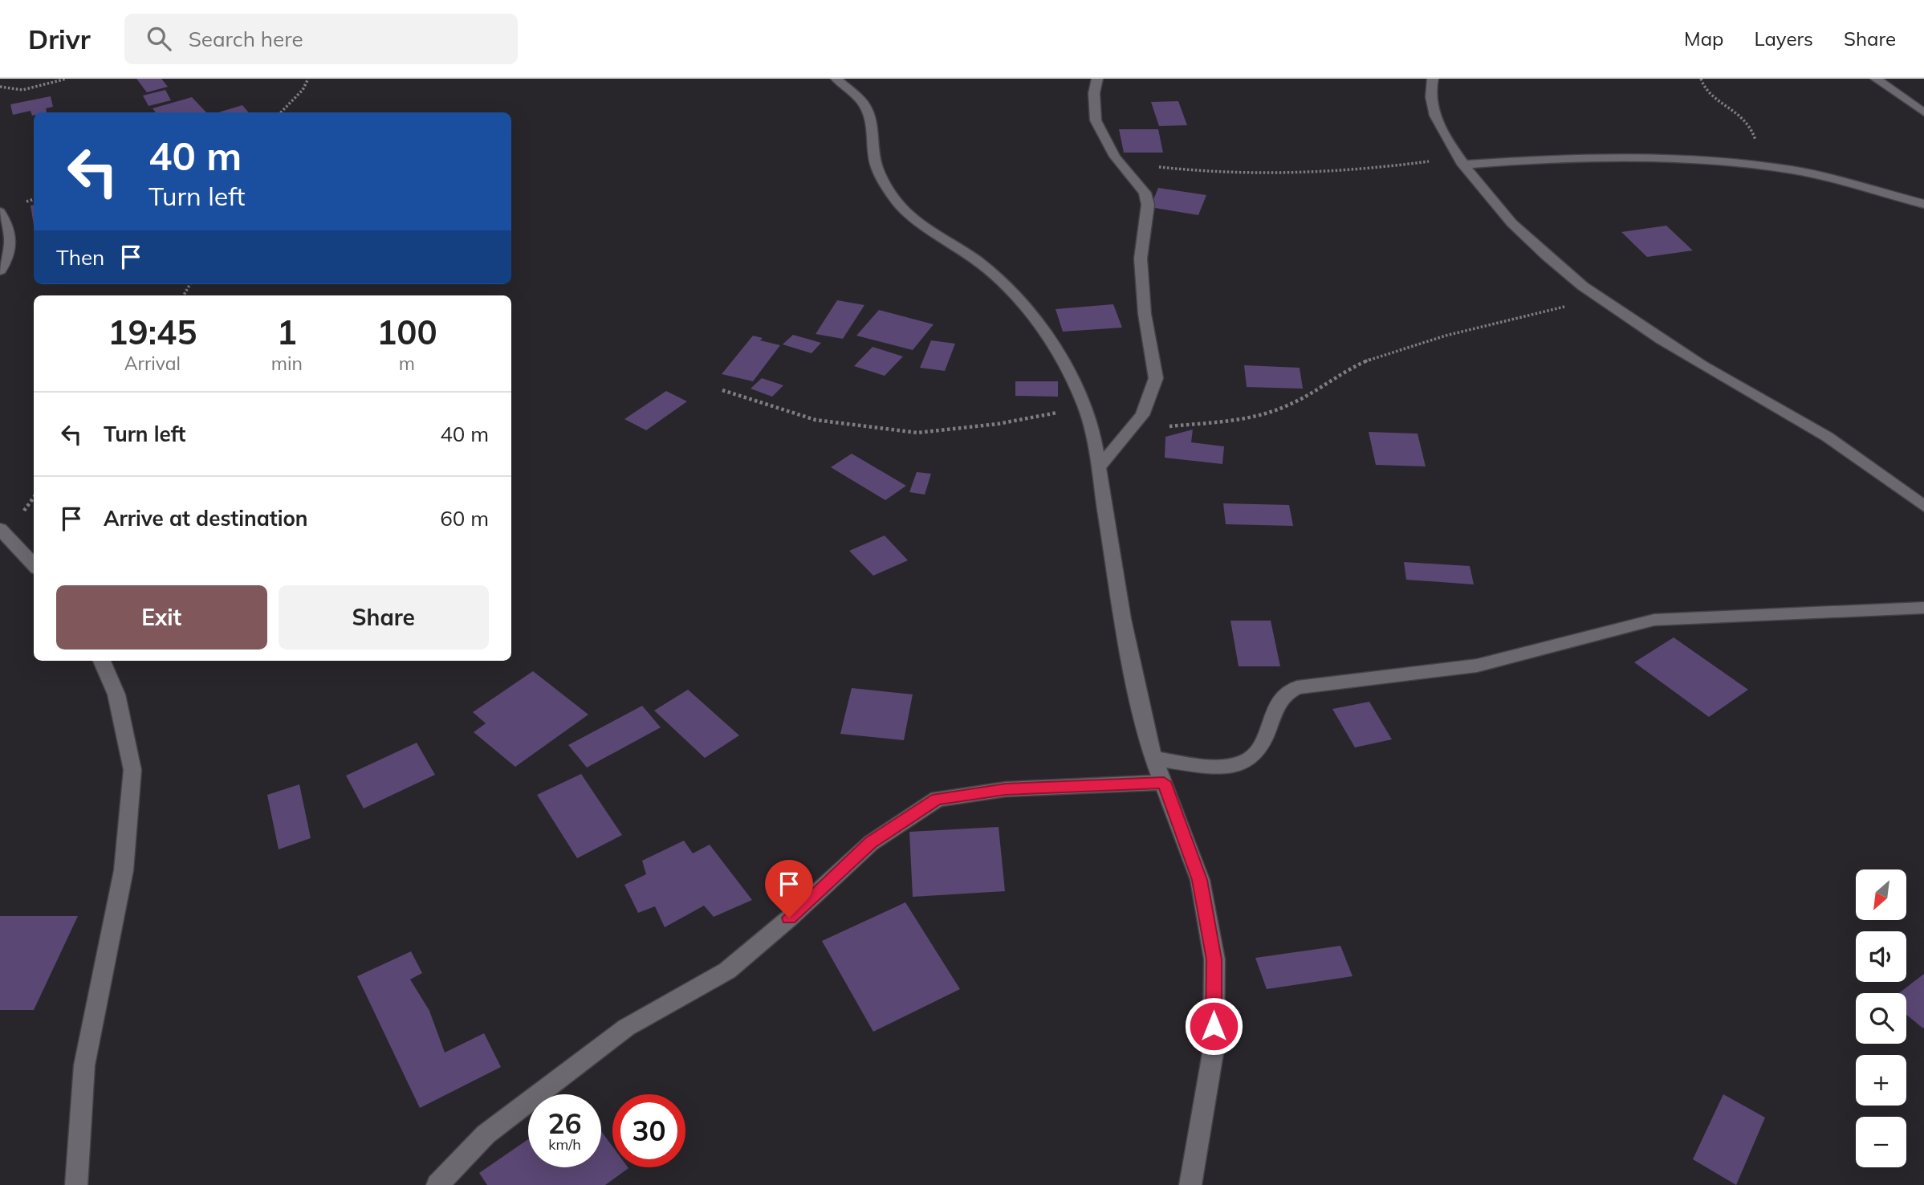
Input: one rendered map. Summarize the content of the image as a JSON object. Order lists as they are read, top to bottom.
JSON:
{
  "north": "bottom left",
  "page": {
    "header": "Drivr",
    "search": "Search here",
    "nav": ["Map", "Layers", "Share"],
    "turn": ["40 m", "Turn left"],
    "then": "Then",
    "eta": [
      "19:45",
      "Arrival",
      "1",
      "min",
      "100",
      "m"
    ],
    "list": [
      {
        "name": "Turn left",
        "value": "40 m"
      },
      {
        "name": "Arrive at destination",
        "value": "60 m"
      }
    ],
    "buttons": ["Exit", "Share"],
    "map_buttons": ["+", "−"],
    "speed": "26 km/h",
    "limit": "30"
  }
}
